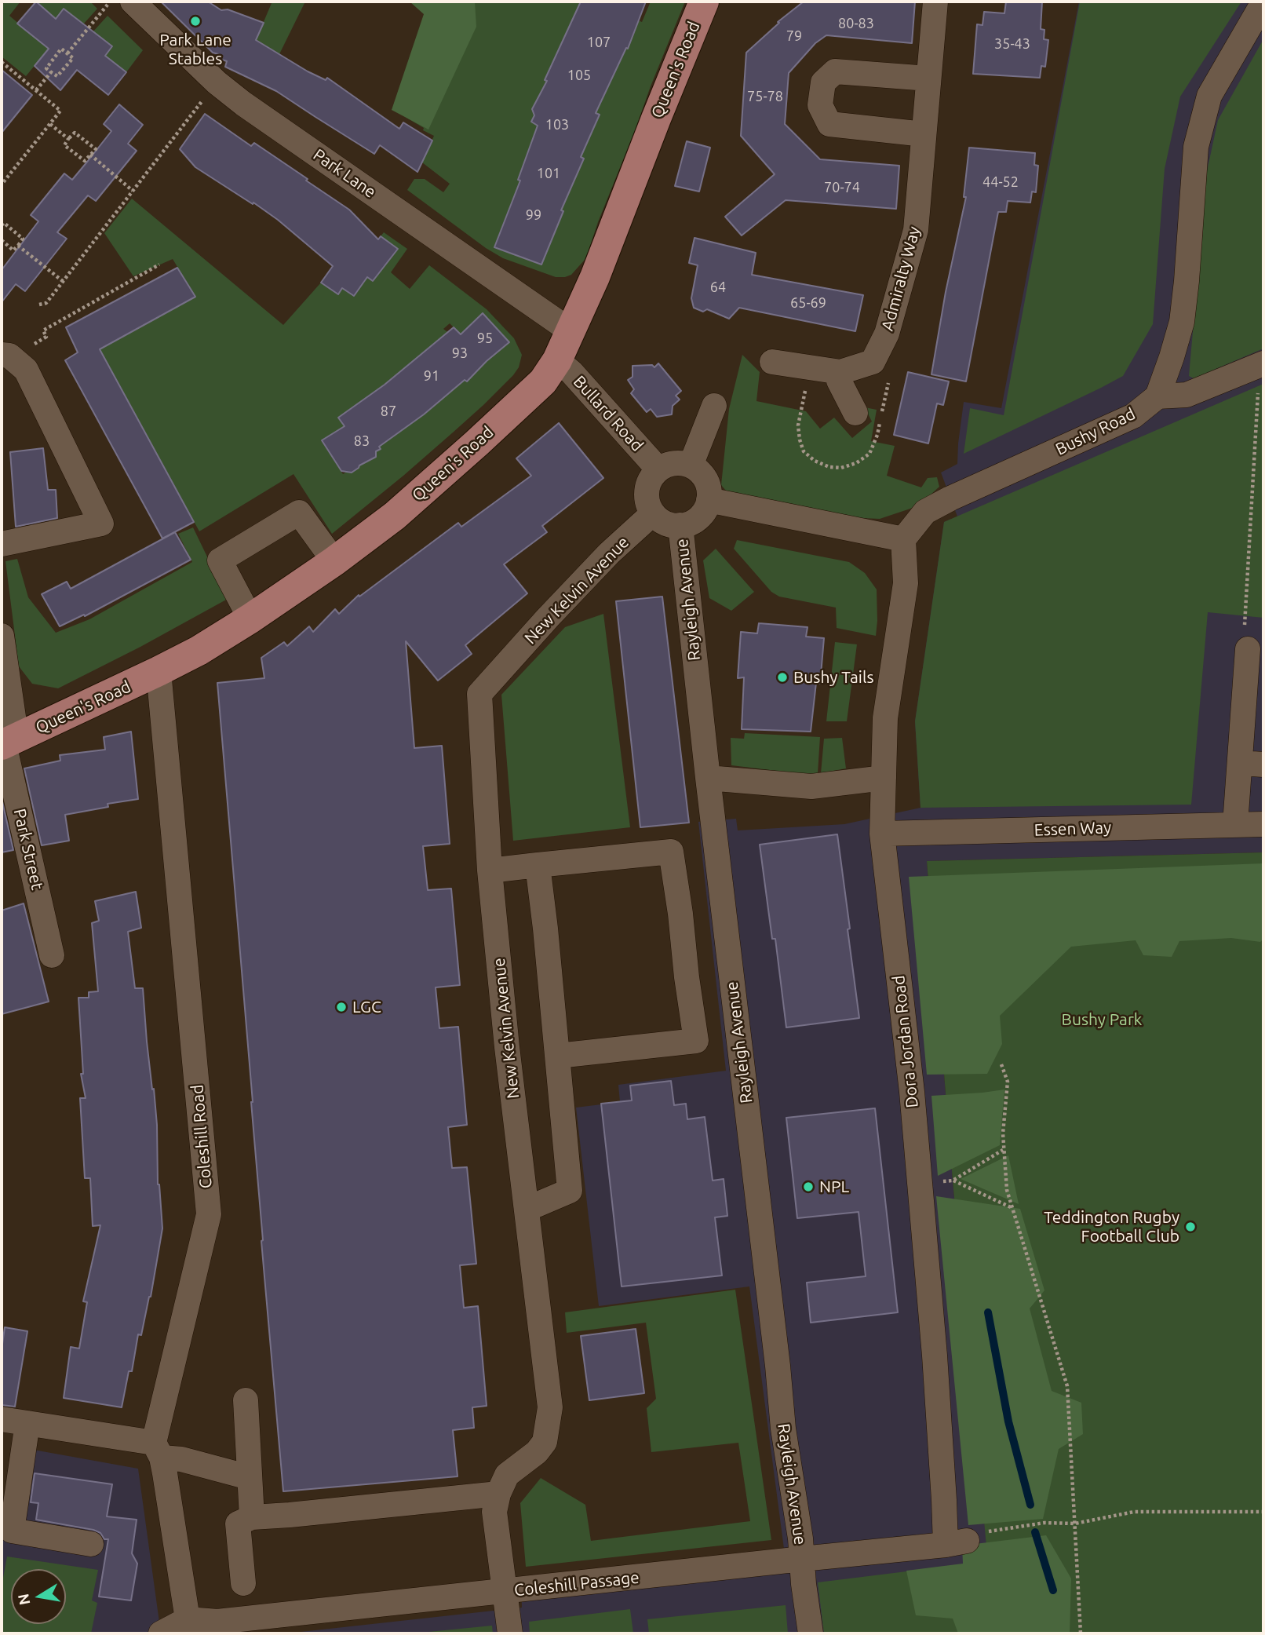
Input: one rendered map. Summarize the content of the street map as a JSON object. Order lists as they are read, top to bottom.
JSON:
{
  "streets": {
    "main road": ["Queen's Road"],
    "street": [
      "Park Lane",
      "Admiralty Way",
      "Bullard Road",
      "Bushy Road",
      "New Kelvin Avenue",
      "Rayleigh Avenue",
      "Essen Way",
      "Park Street",
      "Dora Jordan Road",
      "Coleshill Road",
      "Coleshill Passage"
    ]
  },
  "crossings": [
    ["Queen's Road", "Park Lane"],
    ["Queen's Road", "Bullard Road"],
    ["Queen's Road", "Park Street"],
    ["Queen's Road", "Coleshill Road"],
    ["Bullard Road", "New Kelvin Avenue"],
    ["Bullard Road", "Rayleigh Avenue"],
    ["Bushy Road", "Dora Jordan Road"],
    ["New Kelvin Avenue", "Rayleigh Avenue"],
    ["New Kelvin Avenue", "Coleshill Passage"],
    ["Rayleigh Avenue", "Coleshill Passage"],
    ["Essen Way", "Dora Jordan Road"],
    ["Dora Jordan Road", "Coleshill Passage"]
  ],
  "parks": ["Bushy Park"],
  "places": [
    "Park Lane Stables",
    "Bushy Tails",
    "LGC",
    "NPL",
    "Teddington Rugby Football Club"
  ],
  "house_numbers": [
    "80-83",
    "79",
    "107",
    "35-43",
    "105",
    "75-78",
    "103",
    "101",
    "44-52",
    "70-74",
    "99",
    "64",
    "65-69",
    "95",
    "93",
    "91",
    "87",
    "83"
  ],
  "north": "left"
}
